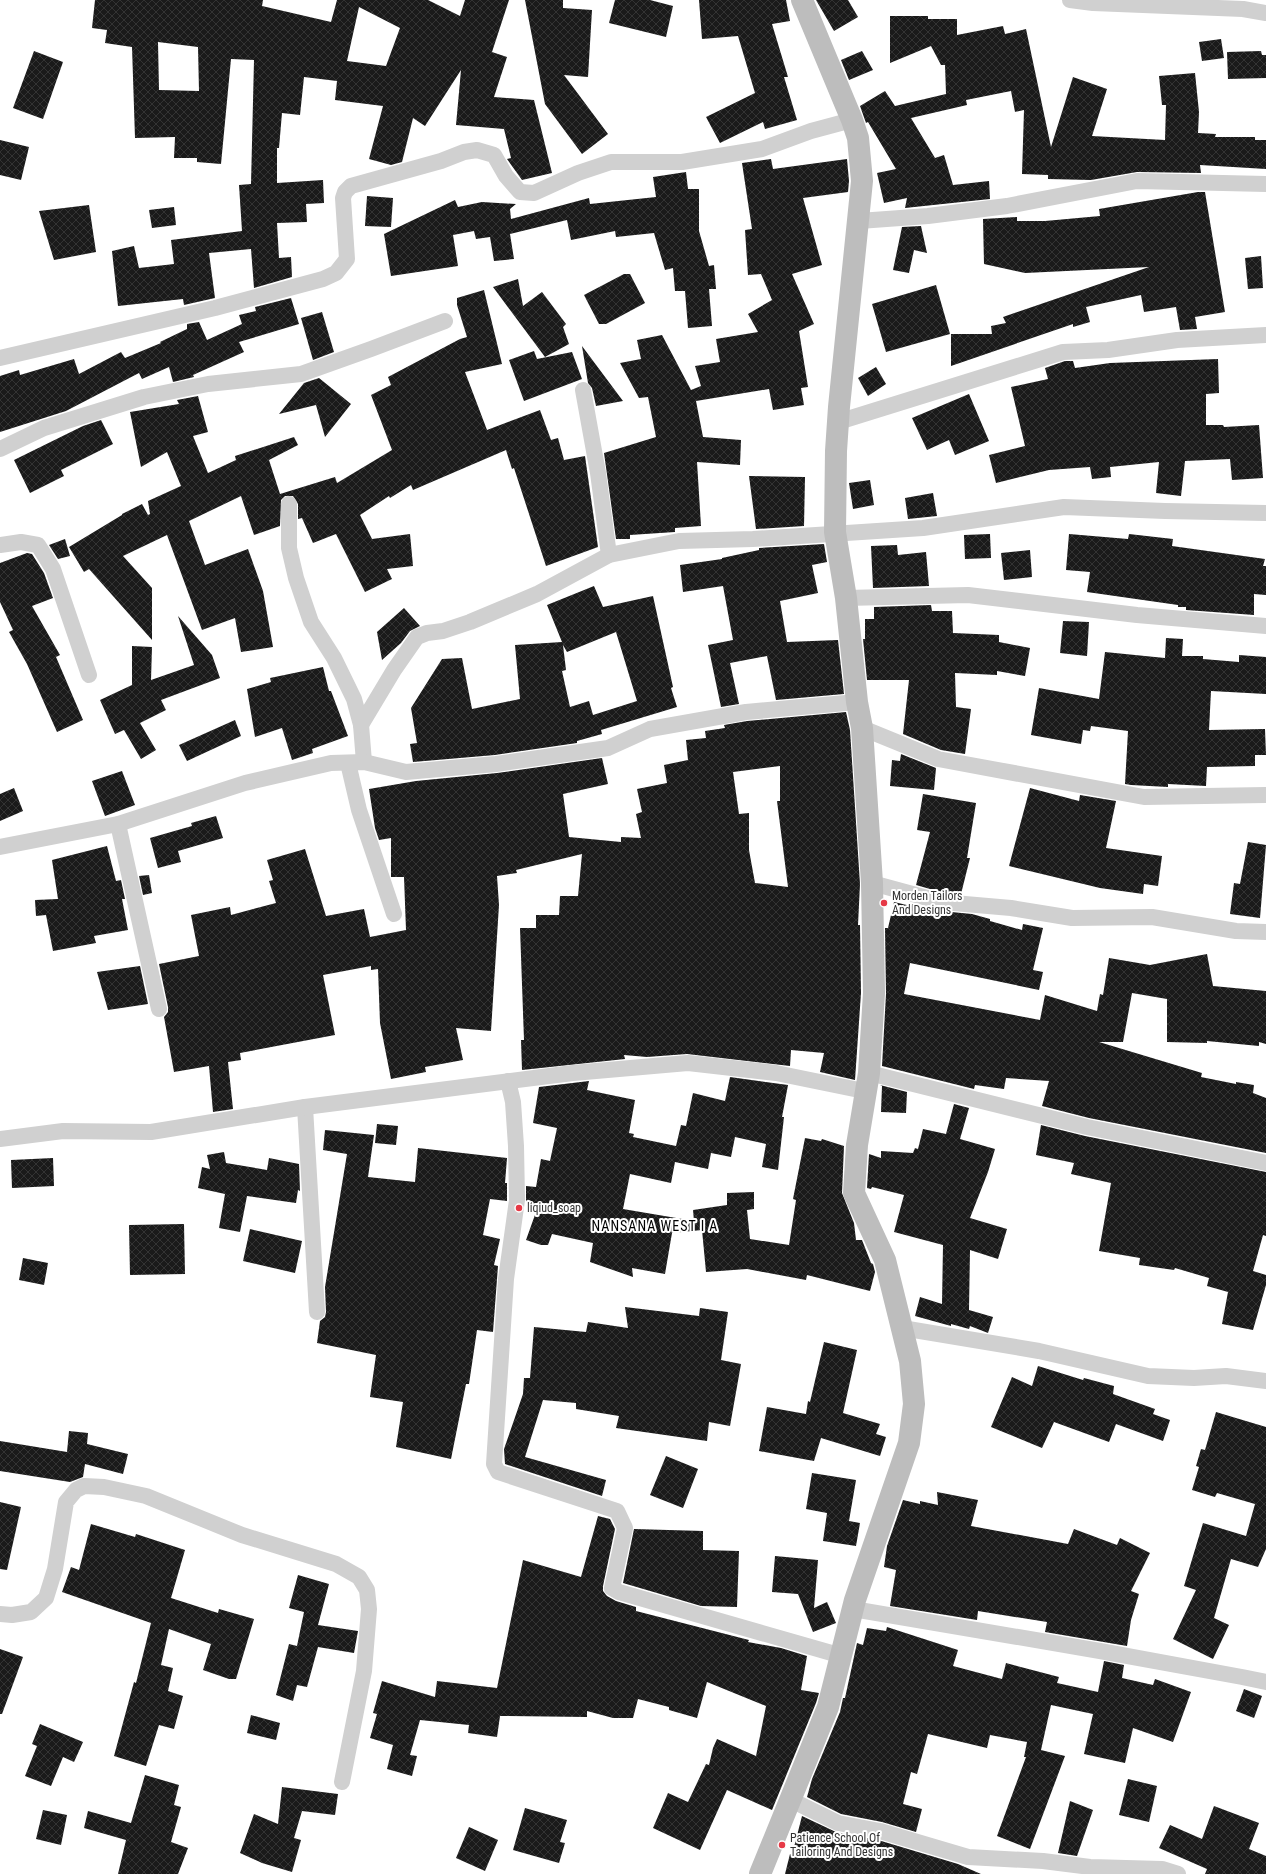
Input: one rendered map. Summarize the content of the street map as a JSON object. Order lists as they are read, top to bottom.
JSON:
{
  "districts": ["NANSANA WEST I A"],
  "places": ["Morden Tailors And Designs", "liqiud_soap", "Patience School Of Tailoring And Designs"]
}
